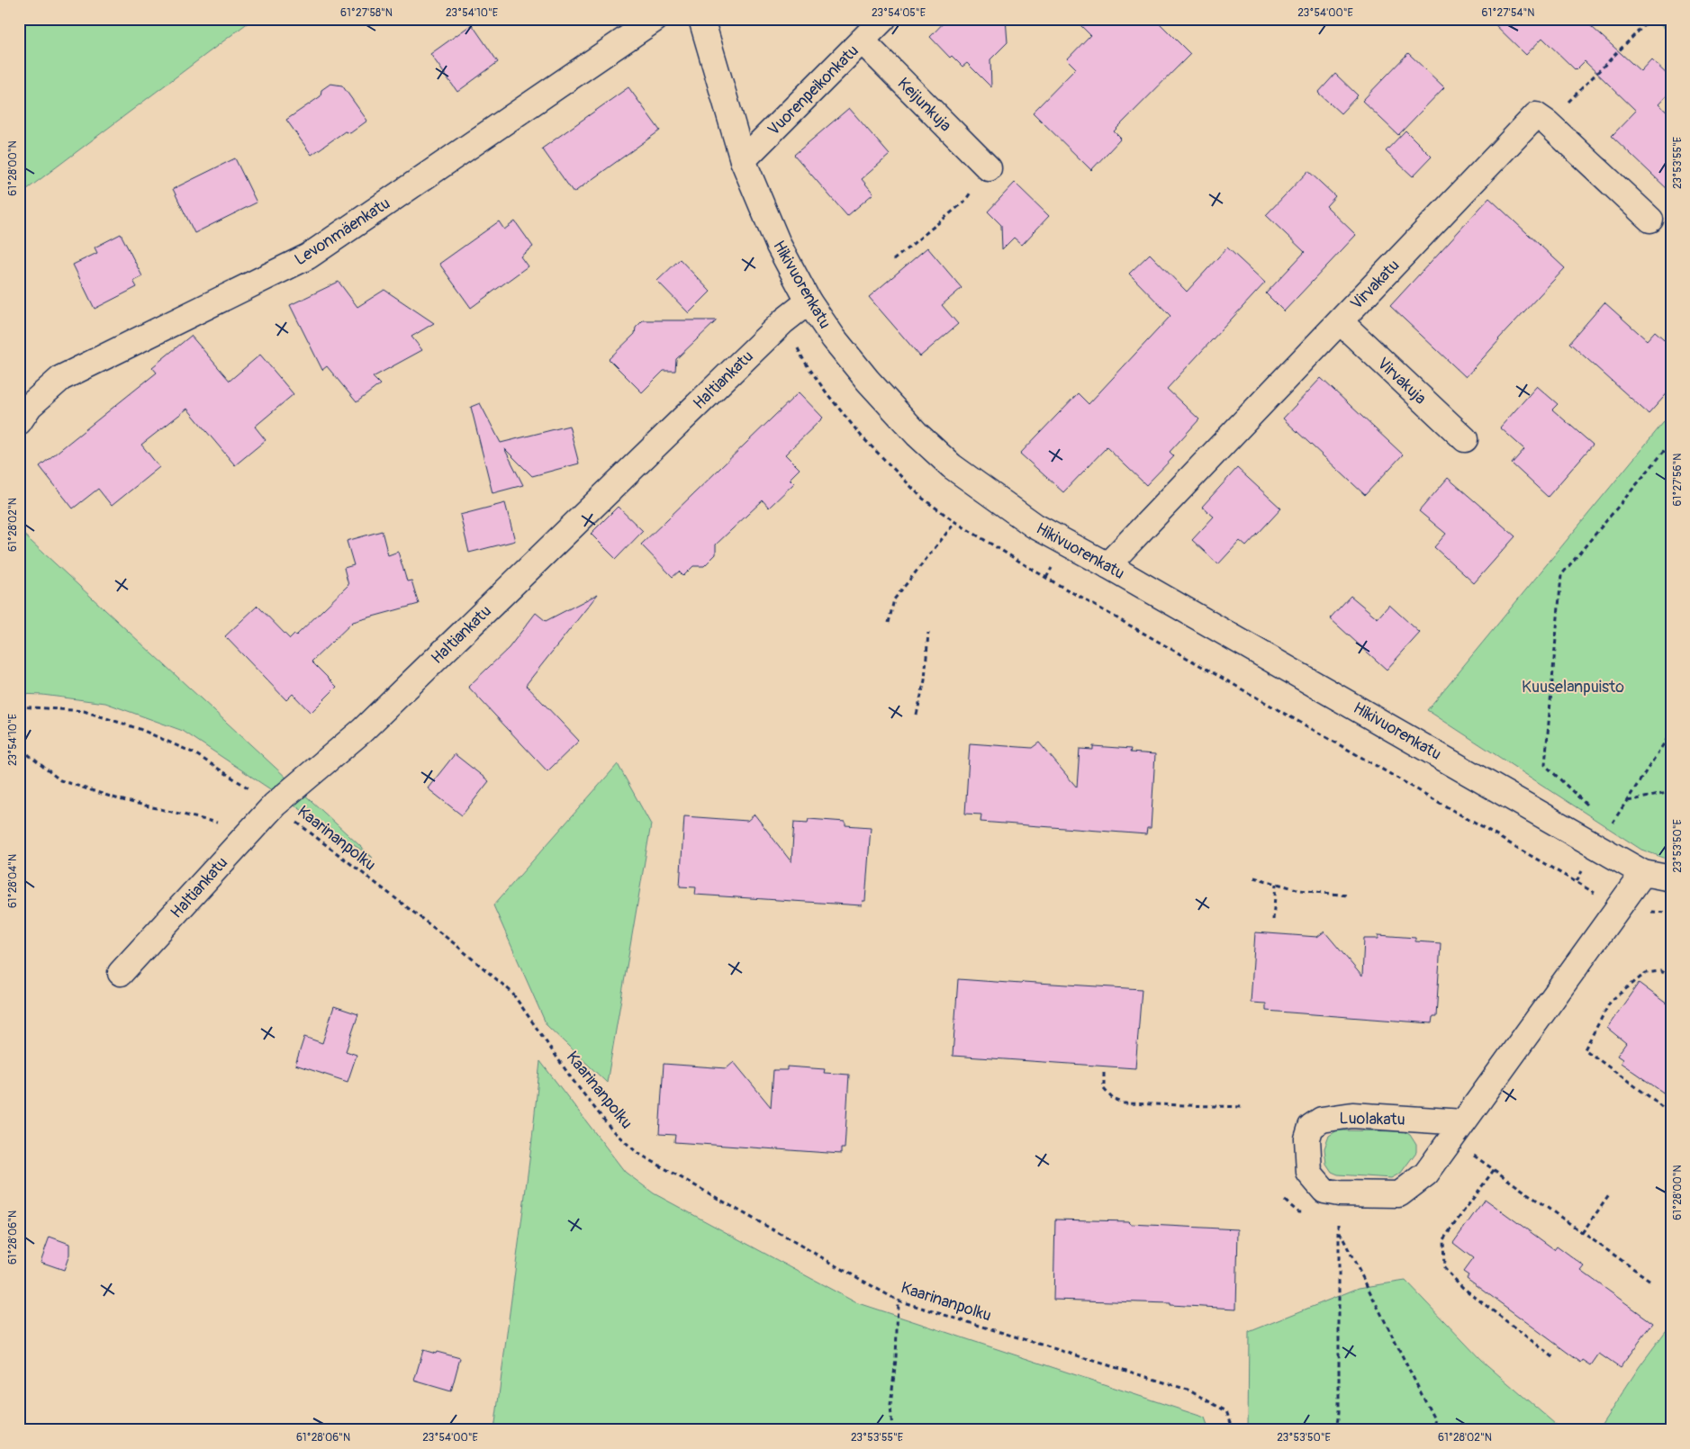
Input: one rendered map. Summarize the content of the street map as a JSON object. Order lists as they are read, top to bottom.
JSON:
{
  "streets": {
    "street": [
      "Vuorenpeikonkatu",
      "Keijunkuja",
      "Levonmäenkatu",
      "Hikivuorenkatu",
      "Virvakatu",
      "Haltiankatu",
      "Virvakuja",
      "Luolakatu"
    ],
    "path": ["Kaarinanpolku"]
  },
  "crossings": [
    ["Vuorenpeikonkatu", "Keijunkuja"],
    ["Vuorenpeikonkatu", "Hikivuorenkatu"],
    ["Hikivuorenkatu", "Virvakatu"],
    ["Hikivuorenkatu", "Haltiankatu"],
    ["Hikivuorenkatu", "Luolakatu"],
    ["Virvakatu", "Virvakuja"],
    ["Haltiankatu", "Kaarinanpolku"]
  ],
  "parks": ["Kuuselanpuisto"],
  "coordinates": [
    "61°27'58\"N",
    "23°54'10\"E",
    "23°54'05\"E",
    "23°54'00\"E",
    "61°27'54\"N",
    "23°53'55\"E",
    "61°28'00\"N",
    "61°27'56\"N",
    "61°28'02\"N",
    "23°53'50\"E",
    "61°28'04\"N",
    "61°28'06\"N"
  ]
}
